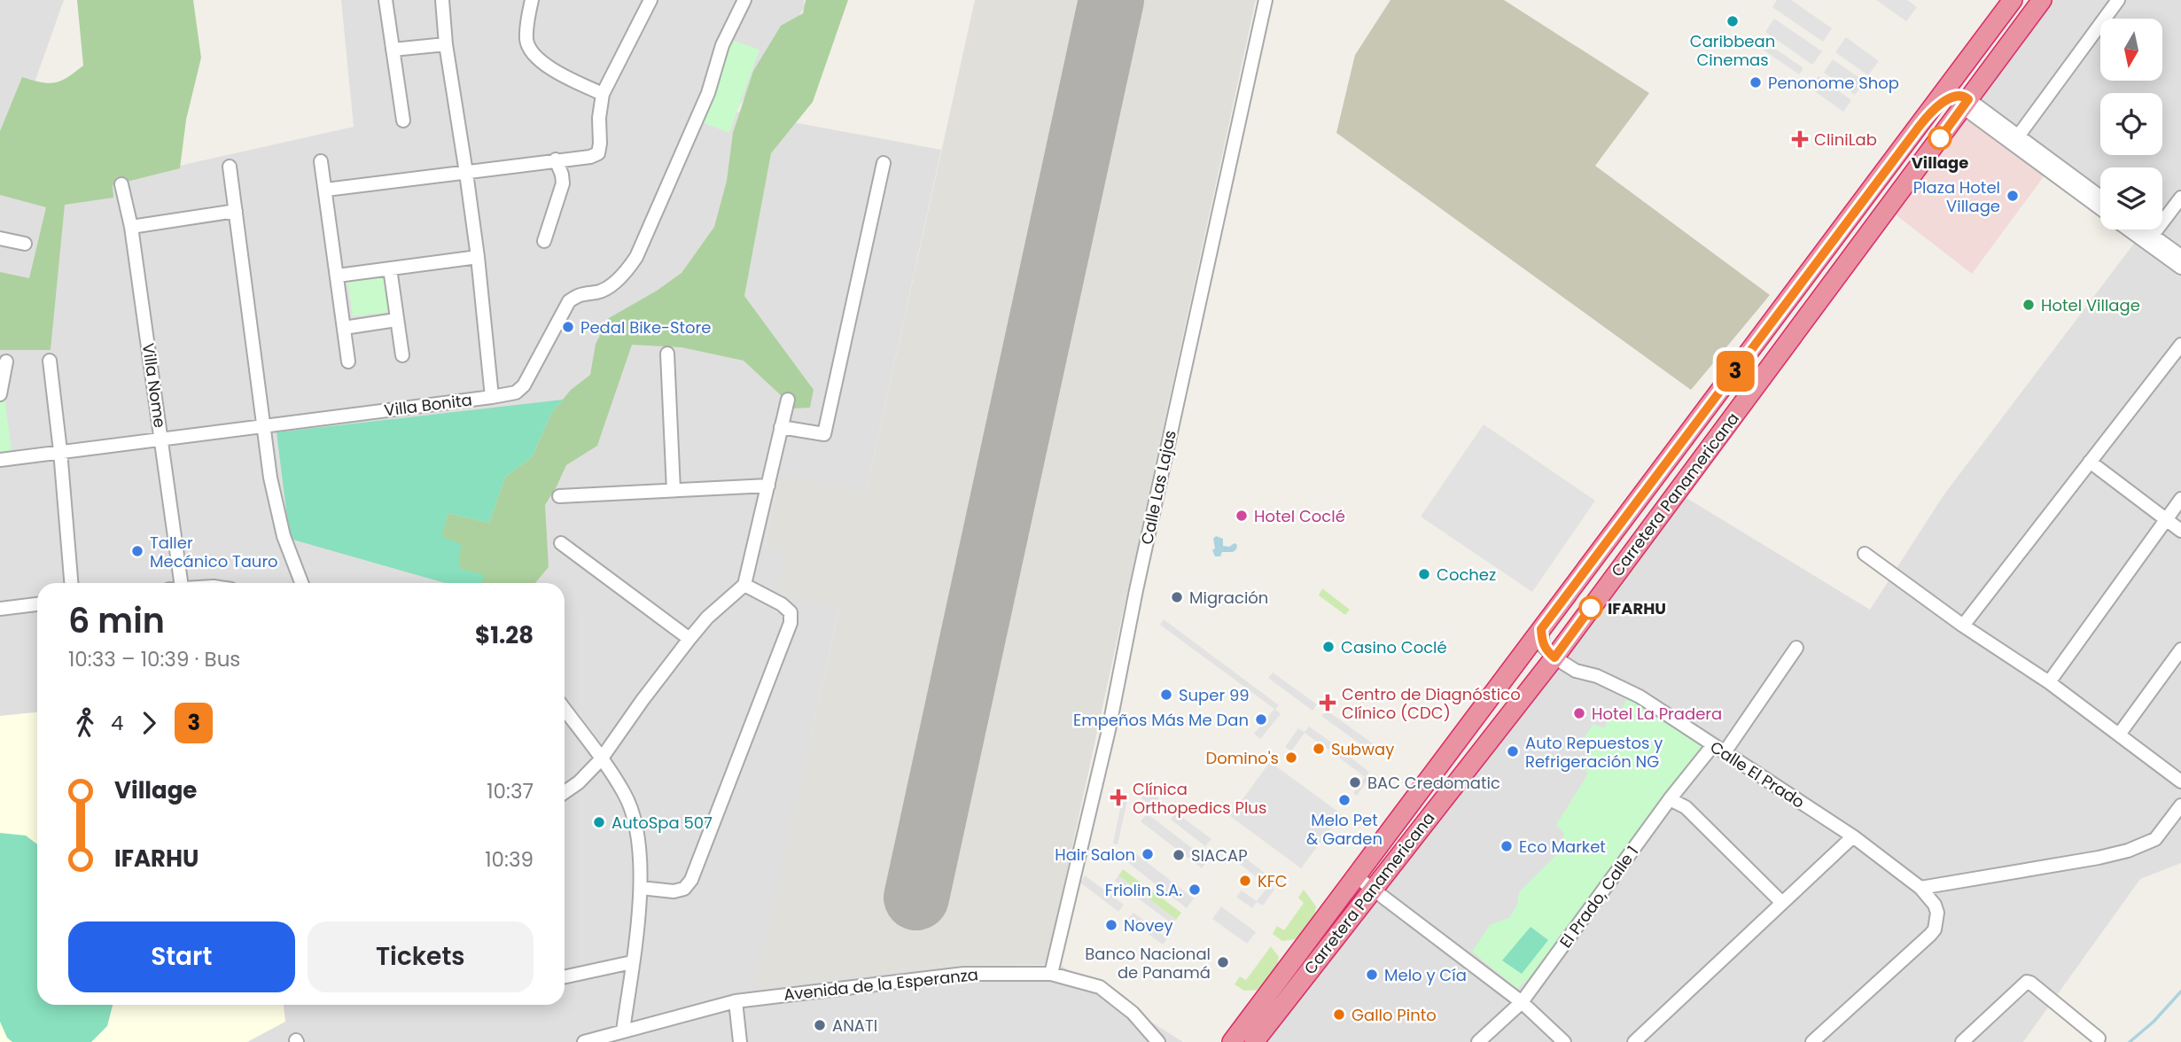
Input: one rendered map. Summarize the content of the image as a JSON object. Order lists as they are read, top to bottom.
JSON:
{
  "streets": {
    "highway": ["Carretera Panamericana"],
    "street": [
      "Villa Nome",
      "Villa Bonita",
      "Calle Las Lajas",
      "Calle El Prado",
      "El Prado, Calle 1",
      "Avenida de la Esperanza"
    ]
  },
  "crossings": [
    ["Villa Nome", "Villa Bonita"],
    ["Calle Las Lajas", "Avenida de la Esperanza"],
    ["Carretera Panamericana", "Calle El Prado"],
    ["Calle El Prado", "El Prado, Calle 1"]
  ],
  "places": {
    "other": [
      "Caribbean Cinemas",
      "Penonome Shop",
      "Village",
      "Plaza Hotel Village",
      "Hotel Village",
      "Pedal Bike-Store",
      "Hotel Coclé",
      "Taller Mecánico Tauro",
      "Cochez",
      "Migración",
      "IFARHU",
      "Casino Coclé",
      "Super 99",
      "Hotel La Pradera",
      "Empeños Más Me Dan",
      "Subway",
      "Auto Repuestos y Refrigeración NG",
      "Domino's",
      "BAC Credomatic",
      "Melo Pet & Garden",
      "AutoSpa 507",
      "Eco Market",
      "Hair Salon",
      "SIACAP",
      "KFC",
      "Friolin S.A.",
      "Novey",
      "Banco Nacional de Panamá",
      "Melo y Cía",
      "Gallo Pinto",
      "ANATI"
    ],
    "health": ["CliniLab", "Centro de Diagnóstico Clínico (CDC)", "Clínica Orthopedics Plus"]
  },
  "lines": ["bus line 3"],
  "north": "bottom",
  "page": {
    "on_map": "3",
    "heading": ["6 min", "10:33 – 10:39 · Bus", "$1.28"],
    "legs": ["4", "3"],
    "list": [
      {
        "name": "Village",
        "value": "10:37"
      },
      {
        "name": "IFARHU",
        "value": "10:39"
      }
    ],
    "buttons": ["Start", "Tickets"]
  }
}
